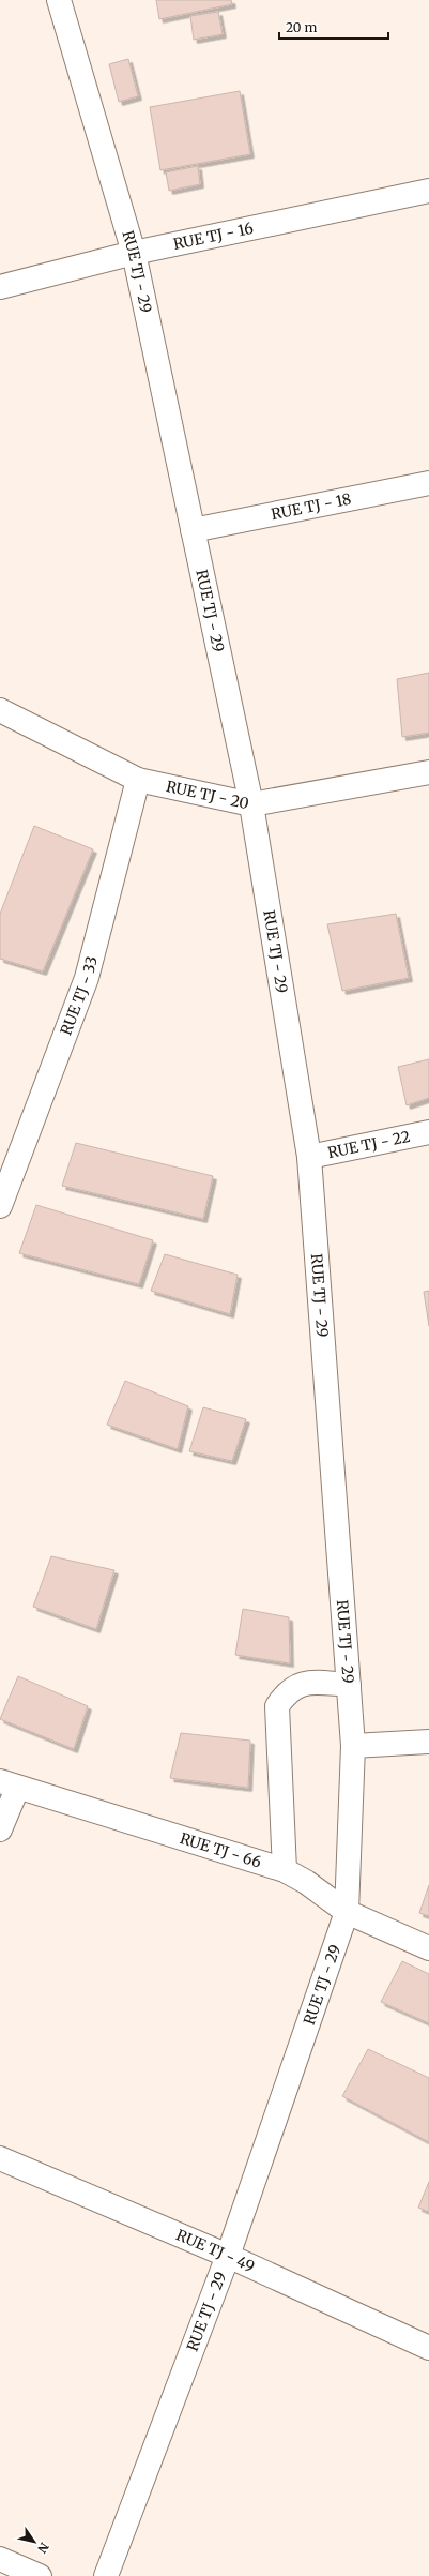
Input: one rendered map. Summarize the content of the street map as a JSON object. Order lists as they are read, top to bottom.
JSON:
{
  "streets": {
    "street": [
      "RUE TJ - 16",
      "RUE TJ - 29",
      "RUE TJ - 18",
      "RUE TJ - 20",
      "RUE TJ - 33",
      "RUE TJ - 22",
      "RUE TJ - 66",
      "RUE TJ - 49"
    ]
  },
  "crossings": [
    ["RUE TJ - 16", "RUE TJ - 29"],
    ["RUE TJ - 29", "RUE TJ - 18"],
    ["RUE TJ - 29", "RUE TJ - 20"],
    ["RUE TJ - 29", "RUE TJ - 22"],
    ["RUE TJ - 29", "RUE TJ - 66"],
    ["RUE TJ - 29", "RUE TJ - 49"],
    ["RUE TJ - 20", "RUE TJ - 33"]
  ],
  "scale_bar": "20 m",
  "north": "bottom right"
}
